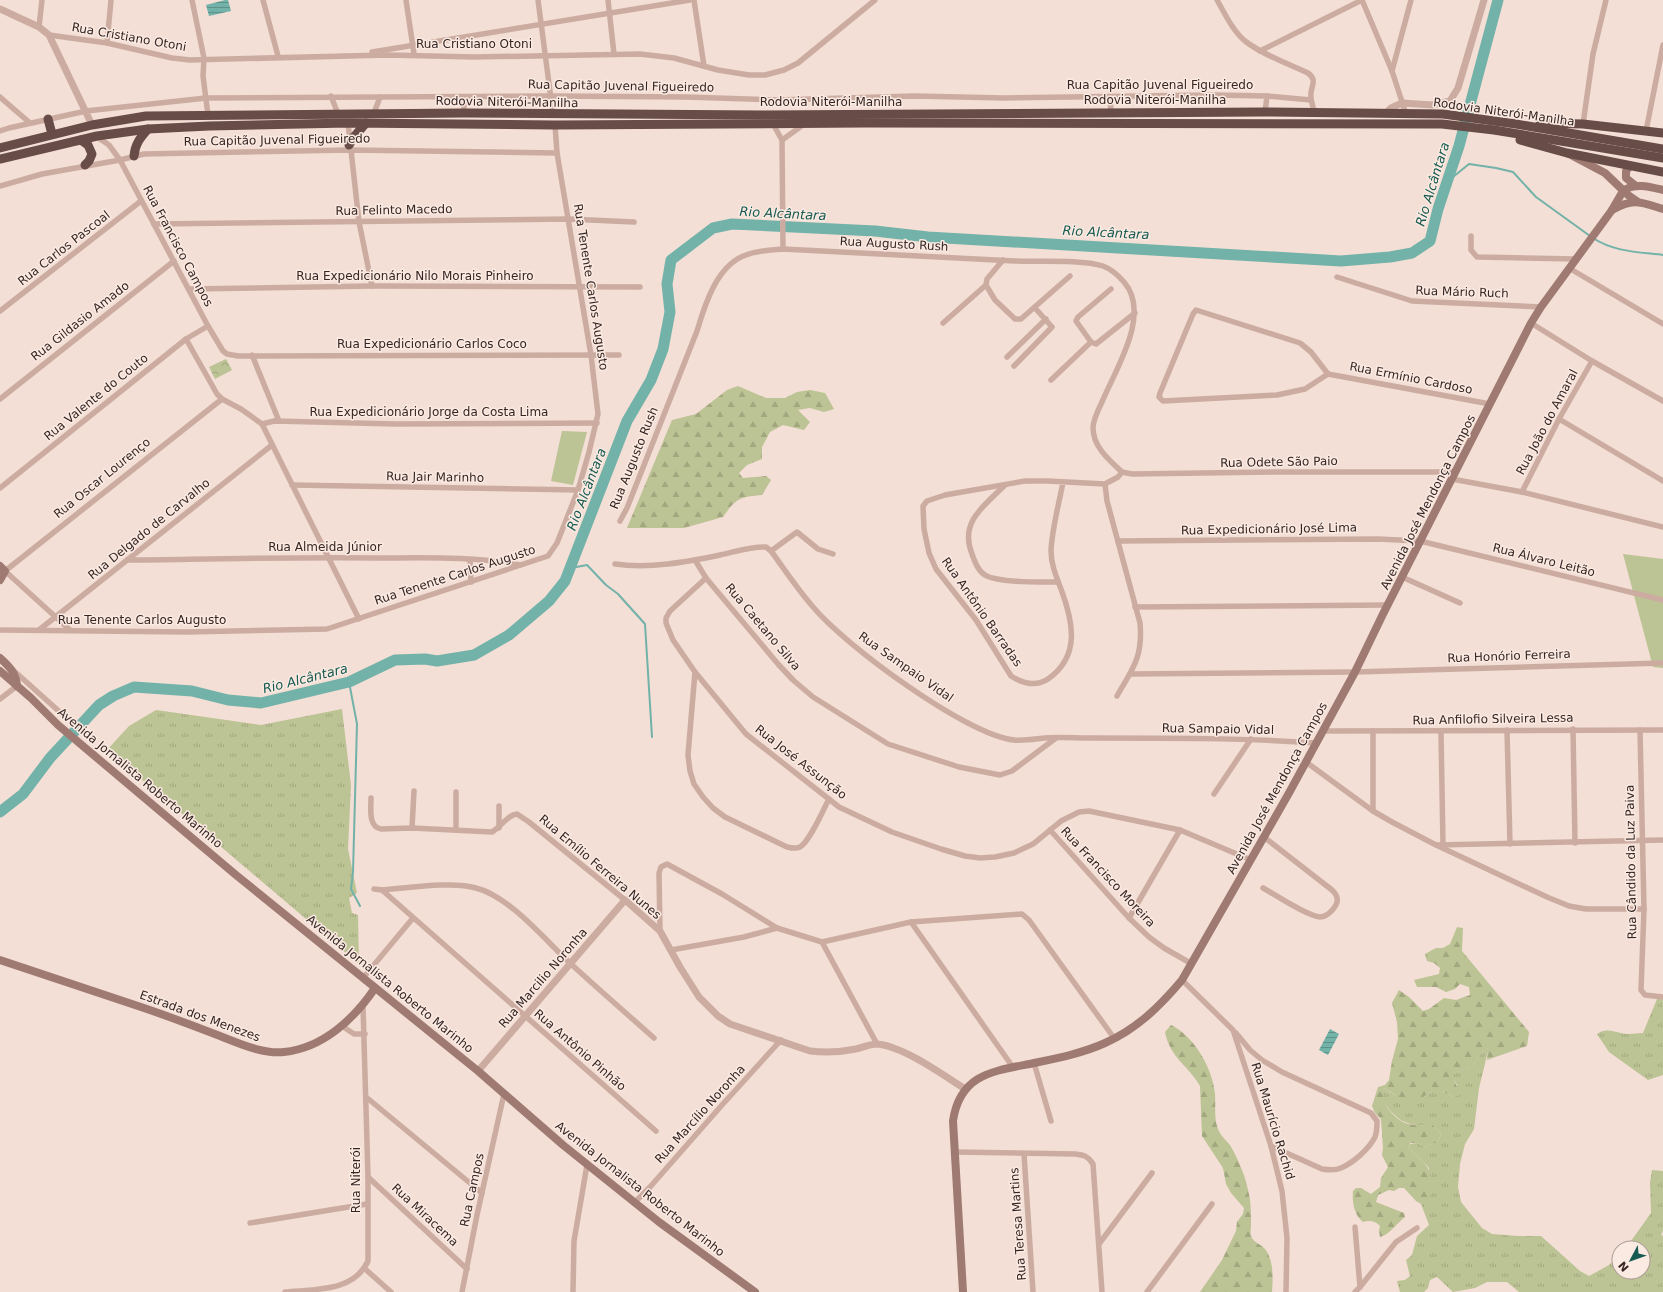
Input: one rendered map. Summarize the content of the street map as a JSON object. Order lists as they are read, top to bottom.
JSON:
{
  "streets": {
    "highway": ["Rodovia Niterói-Manilha"],
    "main road": [
      "Rua Oscar Lourenço",
      "Avenida José Mendonça Campos",
      "Avenida Jornalista Roberto Marinho",
      "Estrada dos Menezes"
    ],
    "street": [
      "Rua Cristiano Otoni",
      "Rua Capitão Juvenal Figueiredo",
      "Rua Felinto Macedo",
      "Rua Augusto Rush",
      "Rua Francisco Campos",
      "Rua Carlos Pascoal",
      "Rua Expedicionário Nilo Morais Pinheiro",
      "Rua Tenente Carlos Augusto",
      "Rua Mário Ruch",
      "Rua Gildasio Amado",
      "Rua Expedicionário Carlos Coco",
      "Rua Ermínio Cardoso",
      "Rua Valente do Couto",
      "Rua Expedicionário Jorge da Costa Lima",
      "Rua João do Amaral",
      "Rua Odete São Paio",
      "Rua Jair Marinho",
      "Rua Delgado de Carvalho",
      "Rua Expedicionário José Lima",
      "Rua Almeida Júnior",
      "Rua Álvaro Leitão",
      "Rua Antônio Barradas",
      "Rua Caetano Silva",
      "Rua Honório Ferreira",
      "Rua Sampaio Vidal",
      "Rua Anfilofio Silveira Lessa",
      "Rua José Assunção",
      "Rua Cândido da Luz Paiva",
      "Rua Emílio Ferreira Nunes",
      "Rua Francisco Moreira",
      "Rua Marcilio Noronha",
      "Rua Antônio Pinhão",
      "Rua Marcílio Noronha",
      "Rua Maurício Rachid",
      "Rua Niterói",
      "Rua Campos",
      "Rua Miracema",
      "Rua Teresa Martins"
    ]
  },
  "crossings": [
    ["Rua Capitão Juvenal Figueiredo", "Rodovia Niterói-Manilha"],
    ["Rua Capitão Juvenal Figueiredo", "Rua Francisco Campos"],
    ["Rua Capitão Juvenal Figueiredo", "Rua Tenente Carlos Augusto"],
    ["Rodovia Niterói-Manilha", "Rua Francisco Campos"],
    ["Rodovia Niterói-Manilha", "Rua Tenente Carlos Augusto"],
    ["Rua Felinto Macedo", "Rua Francisco Campos"],
    ["Rua Felinto Macedo", "Rua Tenente Carlos Augusto"],
    ["Rua Augusto Rush", "Rua Odete São Paio"],
    ["Rua Francisco Campos", "Rua Carlos Pascoal"],
    ["Rua Francisco Campos", "Rua Expedicionário Nilo Morais Pinheiro"],
    ["Rua Francisco Campos", "Rua Gildasio Amado"],
    ["Rua Francisco Campos", "Rua Expedicionário Carlos Coco"],
    ["Rua Francisco Campos", "Rua Valente do Couto"],
    ["Rua Expedicionário Nilo Morais Pinheiro", "Rua Tenente Carlos Augusto"],
    ["Rua Tenente Carlos Augusto", "Rua Expedicionário Carlos Coco"],
    ["Rua Tenente Carlos Augusto", "Rua Expedicionário Jorge da Costa Lima"],
    ["Rua Tenente Carlos Augusto", "Rua Jair Marinho"],
    ["Rua Tenente Carlos Augusto", "Rua Delgado de Carvalho"],
    ["Rua Tenente Carlos Augusto", "Rua Almeida Júnior"],
    ["Rua Mário Ruch", "Avenida José Mendonça Campos"],
    ["Rua Ermínio Cardoso", "Avenida José Mendonça Campos"],
    ["Rua João do Amaral", "Rua Odete São Paio"],
    ["Rua Odete São Paio", "Avenida José Mendonça Campos"],
    ["Avenida José Mendonça Campos", "Rua Expedicionário José Lima"],
    ["Avenida José Mendonça Campos", "Rua Álvaro Leitão"],
    ["Avenida José Mendonça Campos", "Rua Honório Ferreira"],
    ["Avenida José Mendonça Campos", "Rua Sampaio Vidal"],
    ["Avenida José Mendonça Campos", "Rua Anfilofio Silveira Lessa"],
    ["Avenida José Mendonça Campos", "Rua José Assunção"],
    ["Avenida José Mendonça Campos", "Rua Emílio Ferreira Nunes"],
    ["Avenida José Mendonça Campos", "Rua Francisco Moreira"],
    ["Avenida José Mendonça Campos", "Rua Maurício Rachid"],
    ["Rua Delgado de Carvalho", "Rua Almeida Júnior"],
    ["Rua Expedicionário José Lima", "Rua Álvaro Leitão"],
    ["Rua Caetano Silva", "Rua Sampaio Vidal"],
    ["Rua Caetano Silva", "Rua José Assunção"],
    ["Rua Anfilofio Silveira Lessa", "Rua Cândido da Luz Paiva"],
    ["Rua José Assunção", "Rua Francisco Moreira"],
    ["Avenida Jornalista Roberto Marinho", "Rua Marcilio Noronha"],
    ["Avenida Jornalista Roberto Marinho", "Estrada dos Menezes"],
    ["Avenida Jornalista Roberto Marinho", "Rua Marcílio Noronha"],
    ["Avenida Jornalista Roberto Marinho", "Rua Campos"],
    ["Rua Emílio Ferreira Nunes", "Rua Marcilio Noronha"],
    ["Rua Emílio Ferreira Nunes", "Rua Marcílio Noronha"],
    ["Rua Marcilio Noronha", "Rua Antônio Pinhão"],
    ["Estrada dos Menezes", "Rua Niterói"],
    ["Rua Niterói", "Rua Miracema"],
    ["Rua Campos", "Rua Miracema"]
  ],
  "water": ["Rio Alcântara"],
  "north": "bottom left"
}
